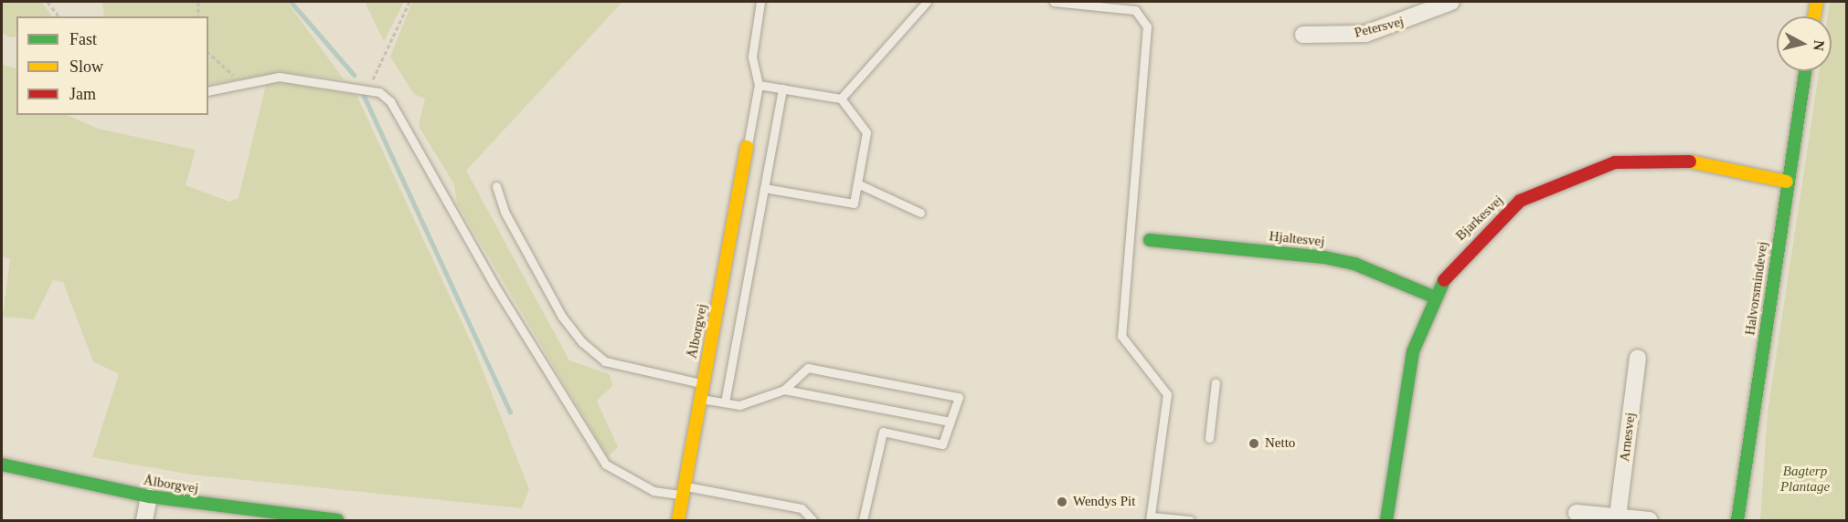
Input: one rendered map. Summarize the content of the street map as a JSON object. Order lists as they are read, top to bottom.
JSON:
{
  "streets": {
    "street": [
      "Petersvej",
      "Bjarkesvej",
      "Hjaltesvej",
      "Halvorsmindevej",
      "Ålborgvej",
      "Arnesvej"
    ]
  },
  "crossings": [
    ["Bjarkesvej", "Hjaltesvej"],
    ["Bjarkesvej", "Halvorsmindevej"]
  ],
  "parks": ["Bagterp Plantage"],
  "places": ["Netto", "Wendys Pit"],
  "legend": ["Fast", "Slow", "Jam"],
  "north": "right"
}
